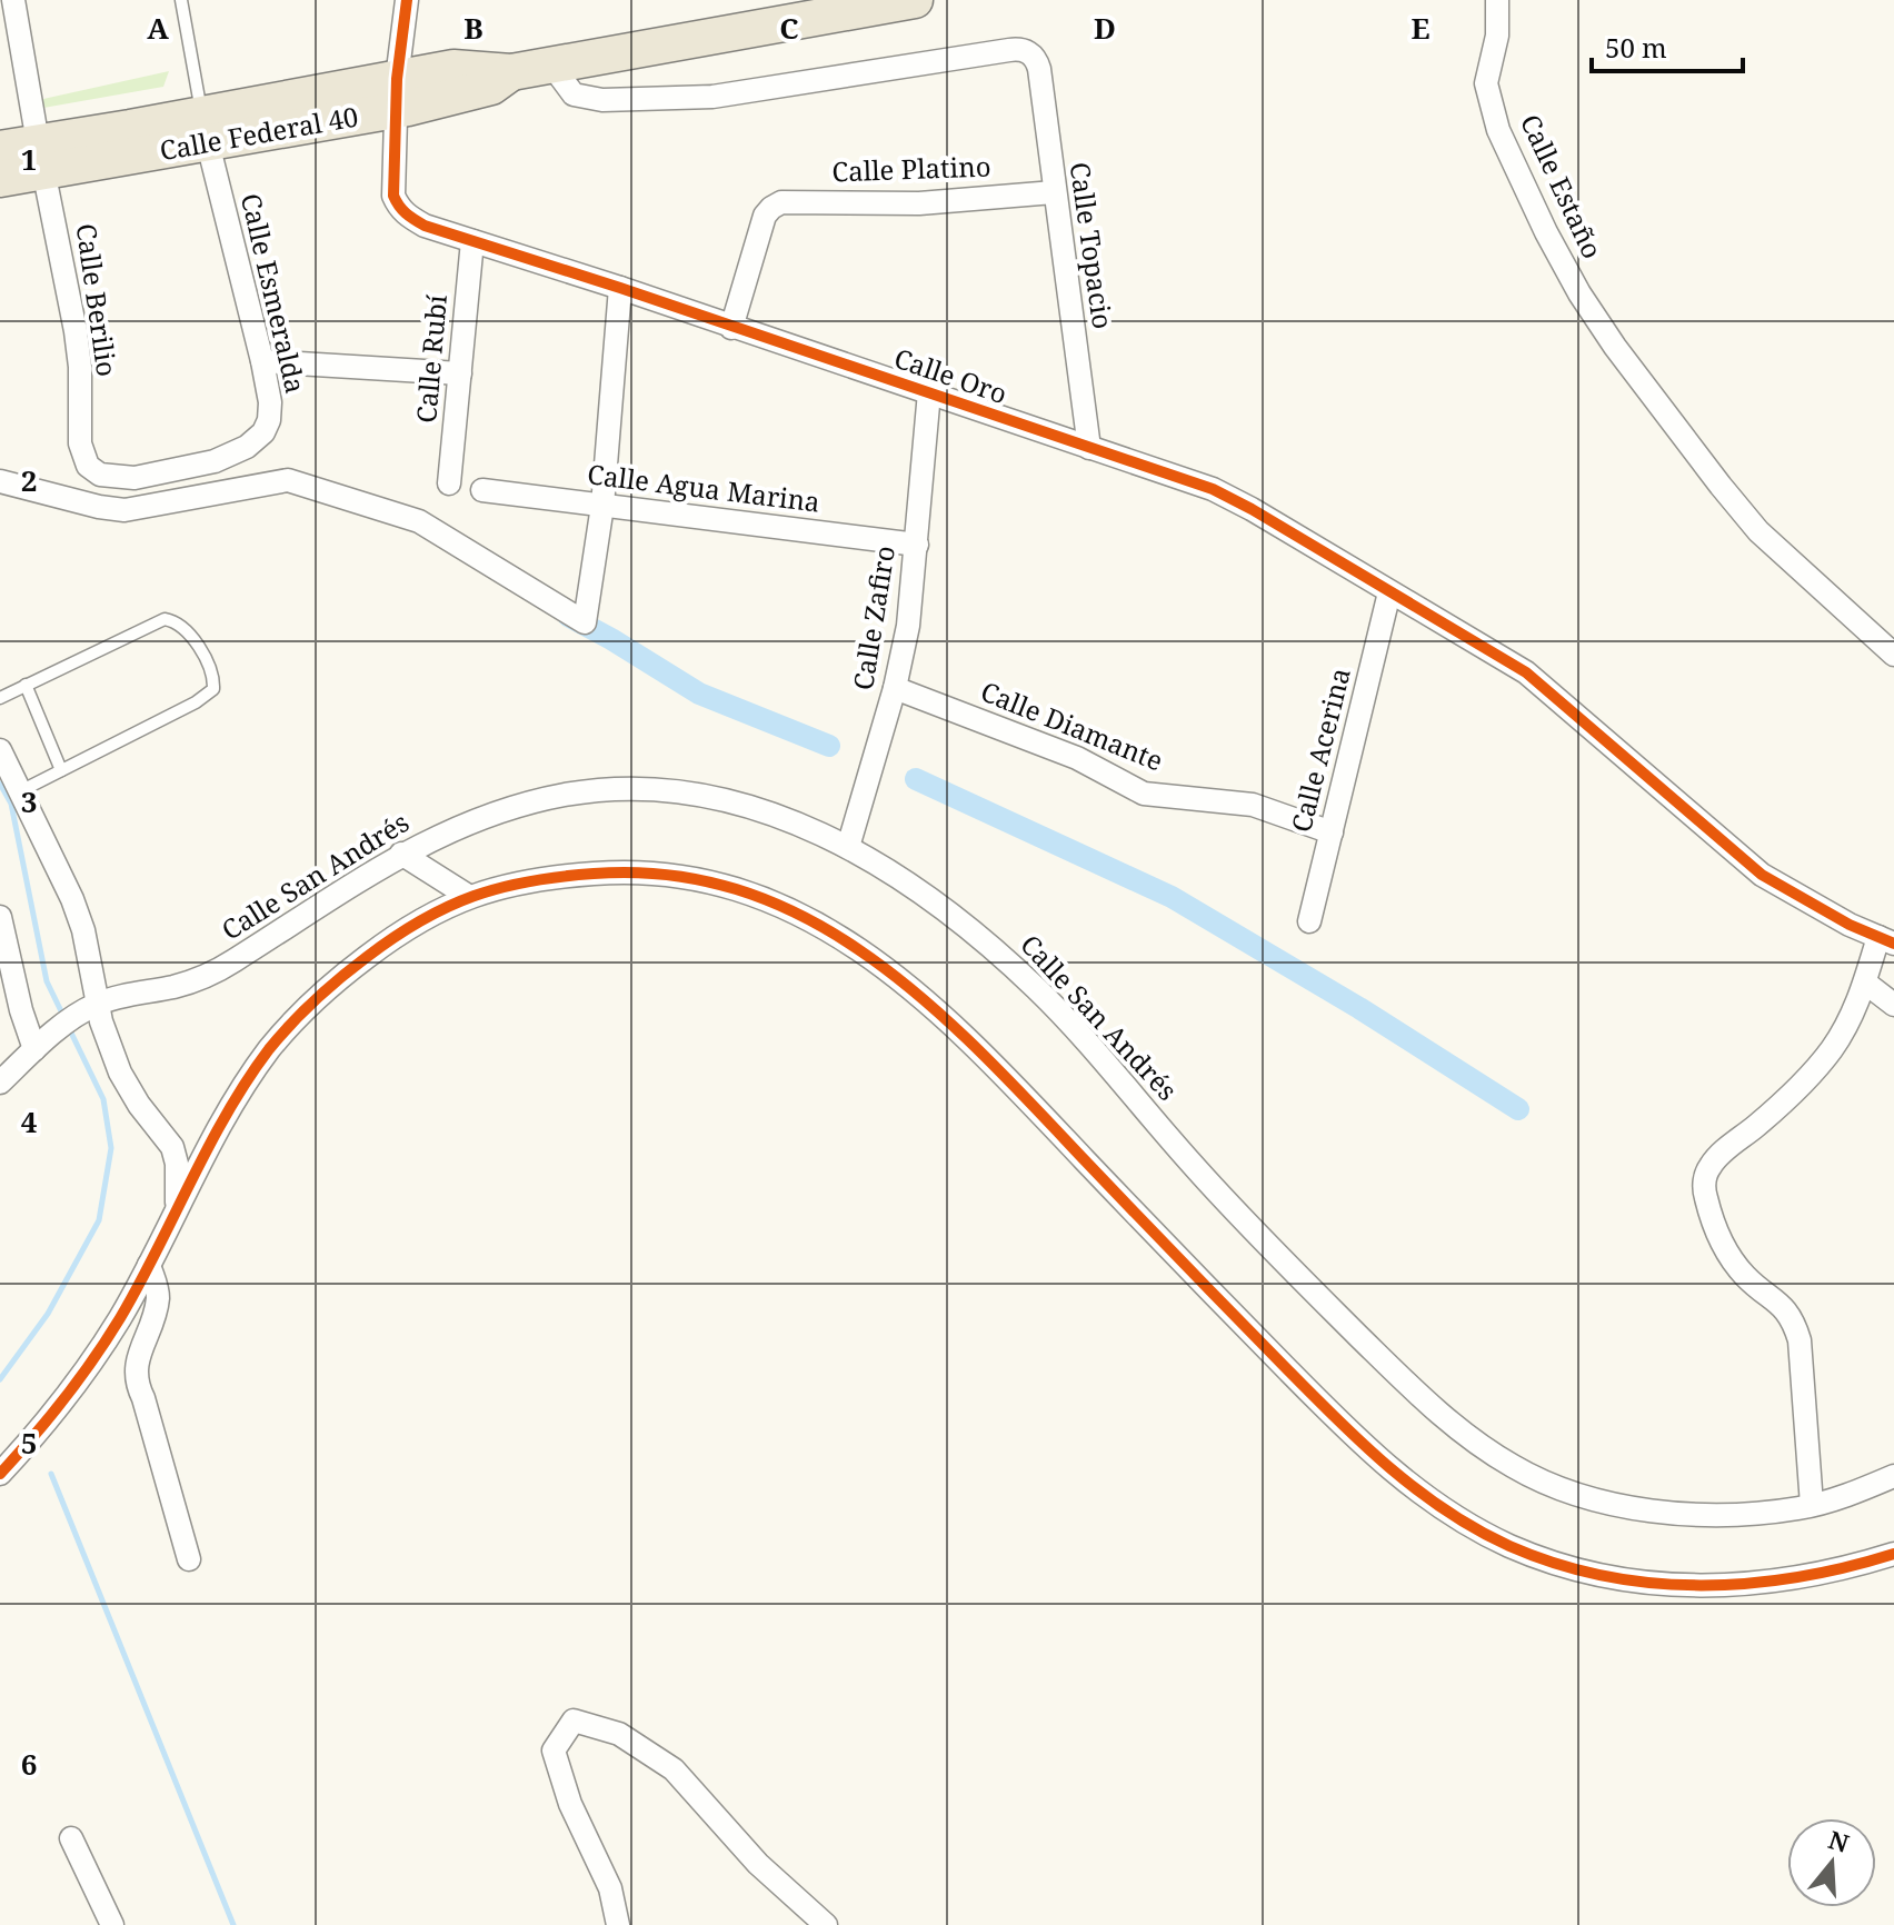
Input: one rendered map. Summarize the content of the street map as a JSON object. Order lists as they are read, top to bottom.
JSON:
{
  "streets": {
    "main road": ["Calle Federal 40"],
    "street": [
      "Calle Platino",
      "Calle Estaño",
      "Calle Topacio",
      "Calle Esmeralda",
      "Calle Berilio",
      "Calle Rubí",
      "Calle Oro",
      "Calle Agua Marina",
      "Calle Zafiro",
      "Calle Diamante",
      "Calle Acerina",
      "Calle San Andrés"
    ]
  },
  "crossings": [
    ["Calle Federal 40", "Calle Topacio"],
    ["Calle Federal 40", "Calle Esmeralda"],
    ["Calle Federal 40", "Calle Berilio"],
    ["Calle Federal 40", "Calle Oro"],
    ["Calle Platino", "Calle Topacio"],
    ["Calle Platino", "Calle Oro"],
    ["Calle Topacio", "Calle Oro"],
    ["Calle Esmeralda", "Calle Berilio"],
    ["Calle Rubí", "Calle Oro"],
    ["Calle Oro", "Calle Zafiro"],
    ["Calle Oro", "Calle Acerina"],
    ["Calle Agua Marina", "Calle Zafiro"],
    ["Calle Zafiro", "Calle Diamante"],
    ["Calle Zafiro", "Calle San Andrés"],
    ["Calle Diamante", "Calle Acerina"]
  ],
  "scale_bar": "50 m",
  "north": "top",
  "grid": {
    "columns": [
      "A",
      "B",
      "C",
      "D",
      "E"
    ],
    "rows": [
      "1",
      "2",
      "3",
      "4",
      "5",
      "6"
    ]
  }
}
